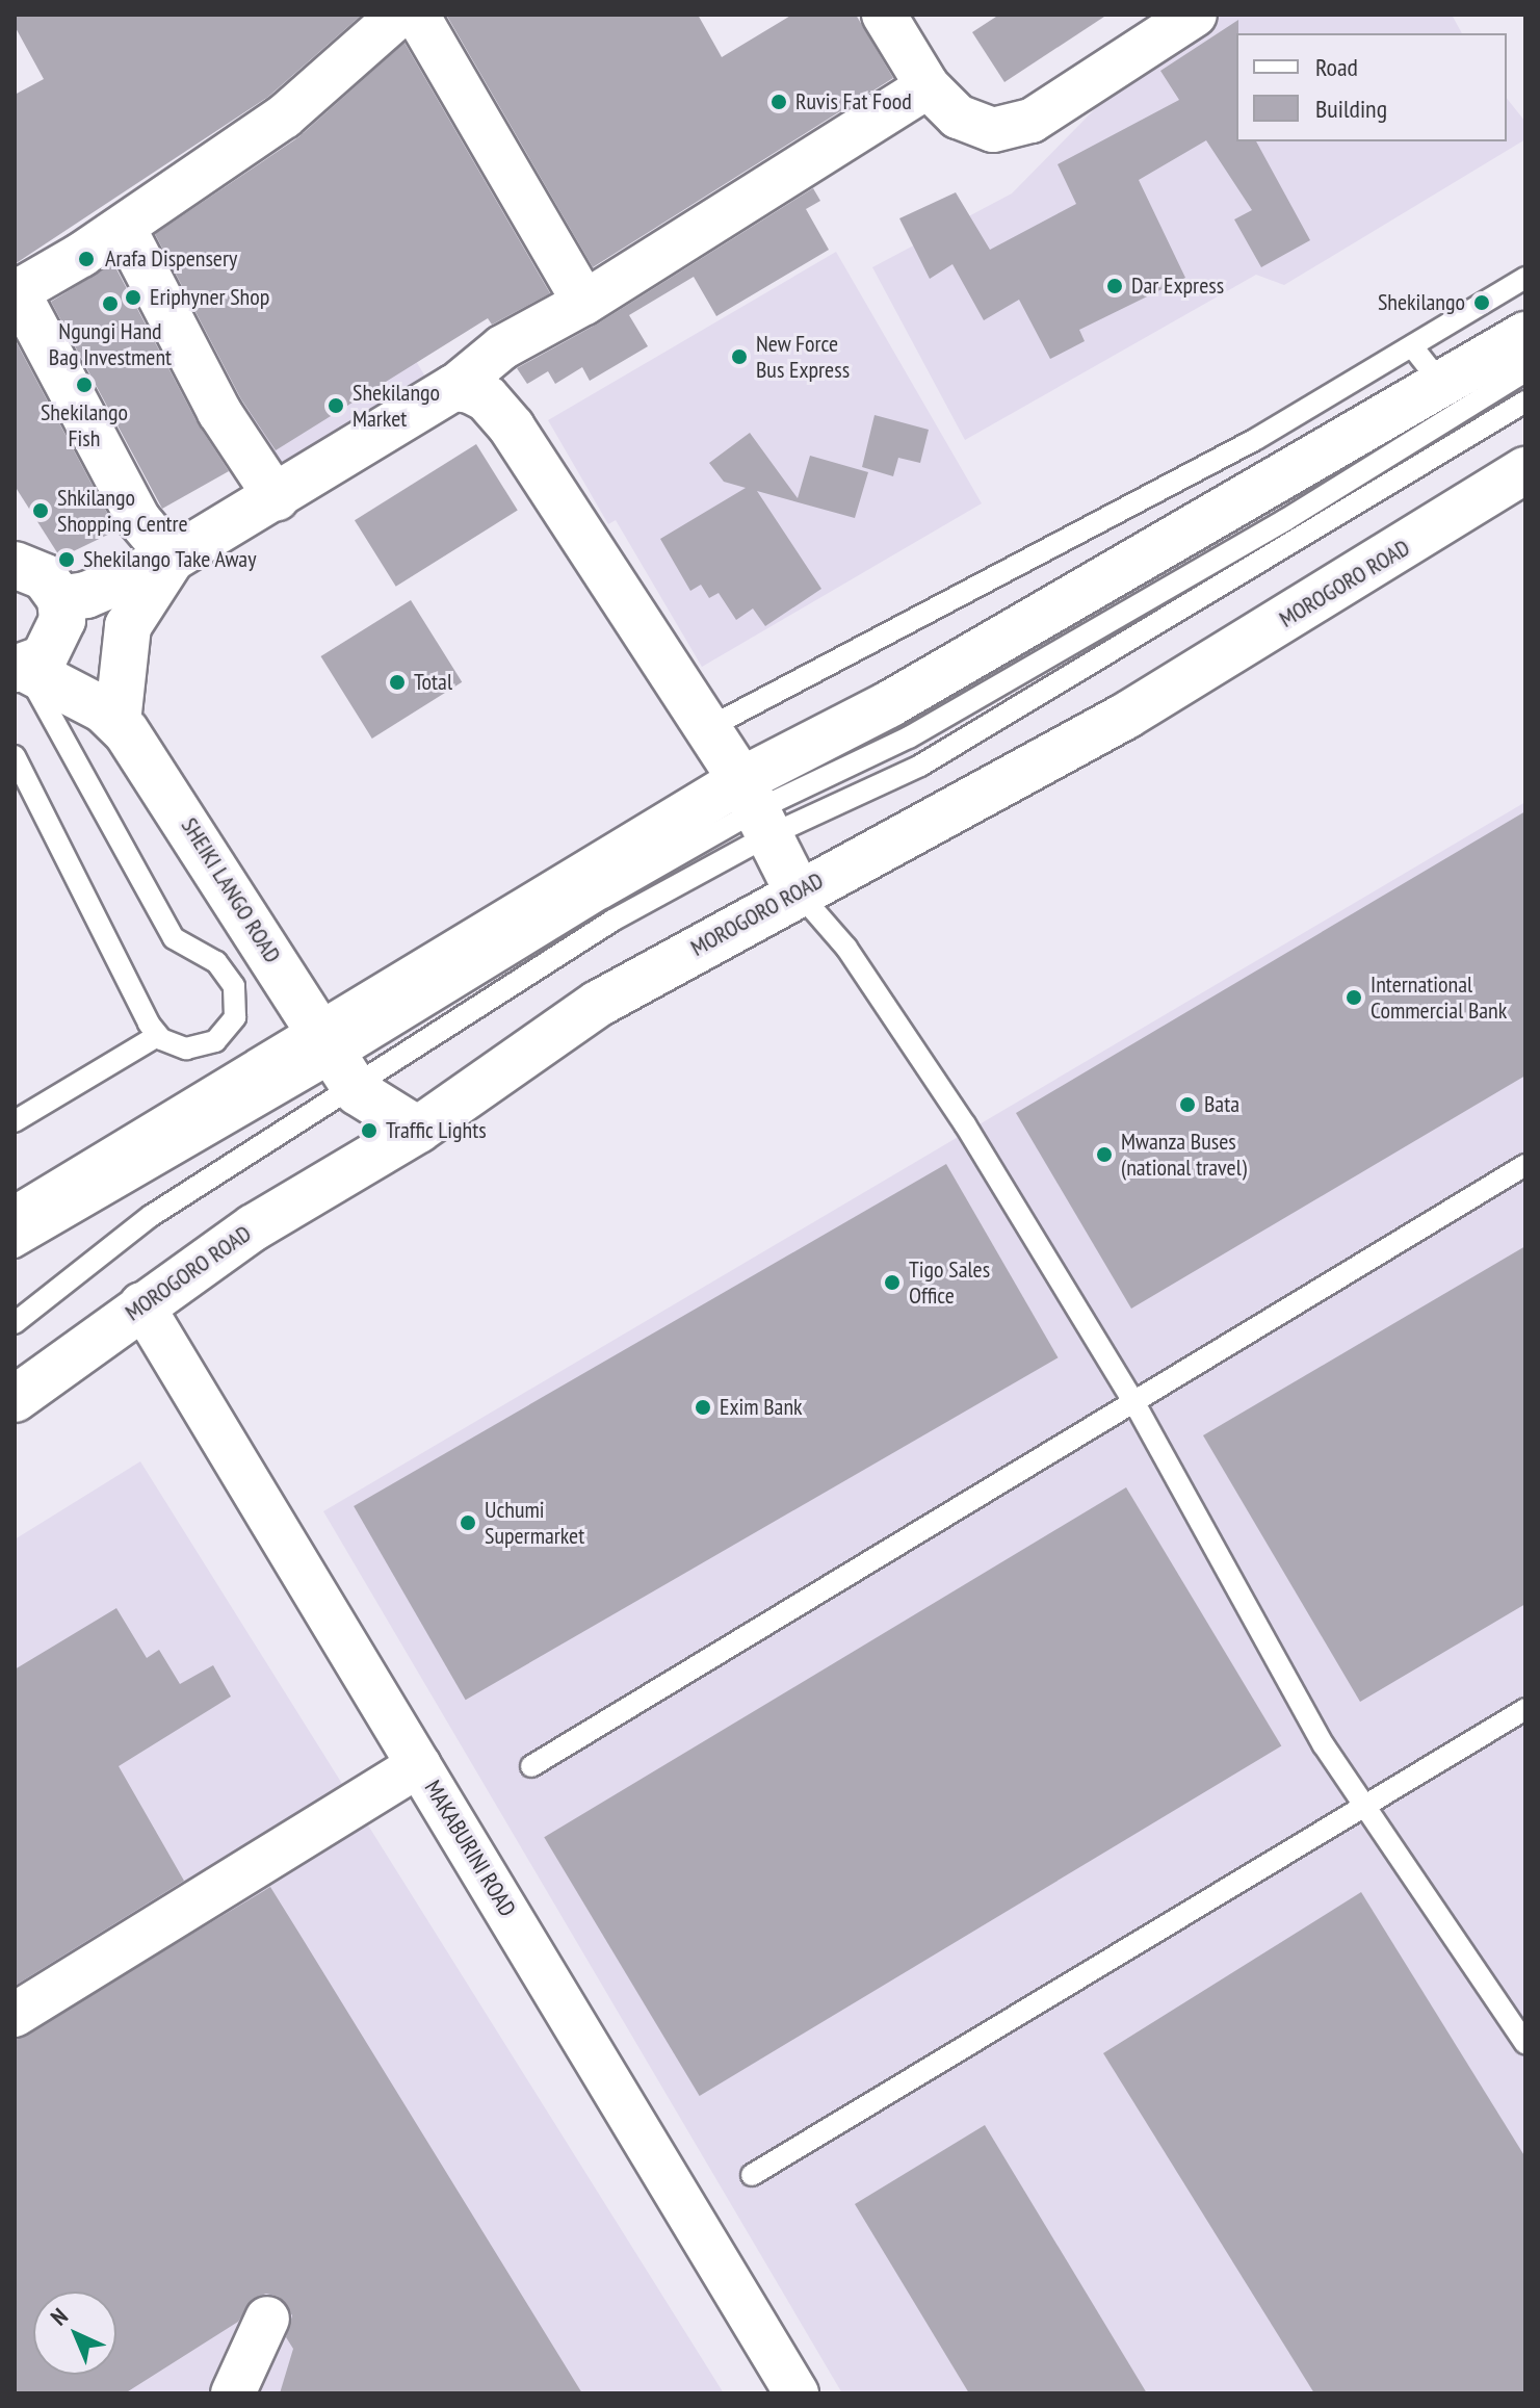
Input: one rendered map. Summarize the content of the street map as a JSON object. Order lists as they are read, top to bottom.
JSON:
{
  "streets": {
    "main road": ["MOROGORO ROAD", "SHEIKI LANGO ROAD"],
    "street": ["MAKABURINI ROAD"]
  },
  "crossings": [
    ["MOROGORO ROAD", "SHEIKI LANGO ROAD"],
    ["MOROGORO ROAD", "MAKABURINI ROAD"]
  ],
  "places": [
    "Ruvis Fat Food",
    "Arafa Dispensery",
    "Dar Express",
    "Eriphyner Shop",
    "Shekilango",
    "Ngungi Hand Bag Investment",
    "New Force Bus Express",
    "Shekilango Fish",
    "Shekilango Market",
    "Shkilango Shopping Centre",
    "Shekilango Take Away",
    "Total",
    "International Commercial Bank",
    "Bata",
    "Traffic Lights",
    "Mwanza Buses (national travel)",
    "Tigo Sales Office",
    "Exim Bank",
    "Uchumi Supermarket"
  ],
  "legend": ["Road", "Building"],
  "north": "top left"
}
